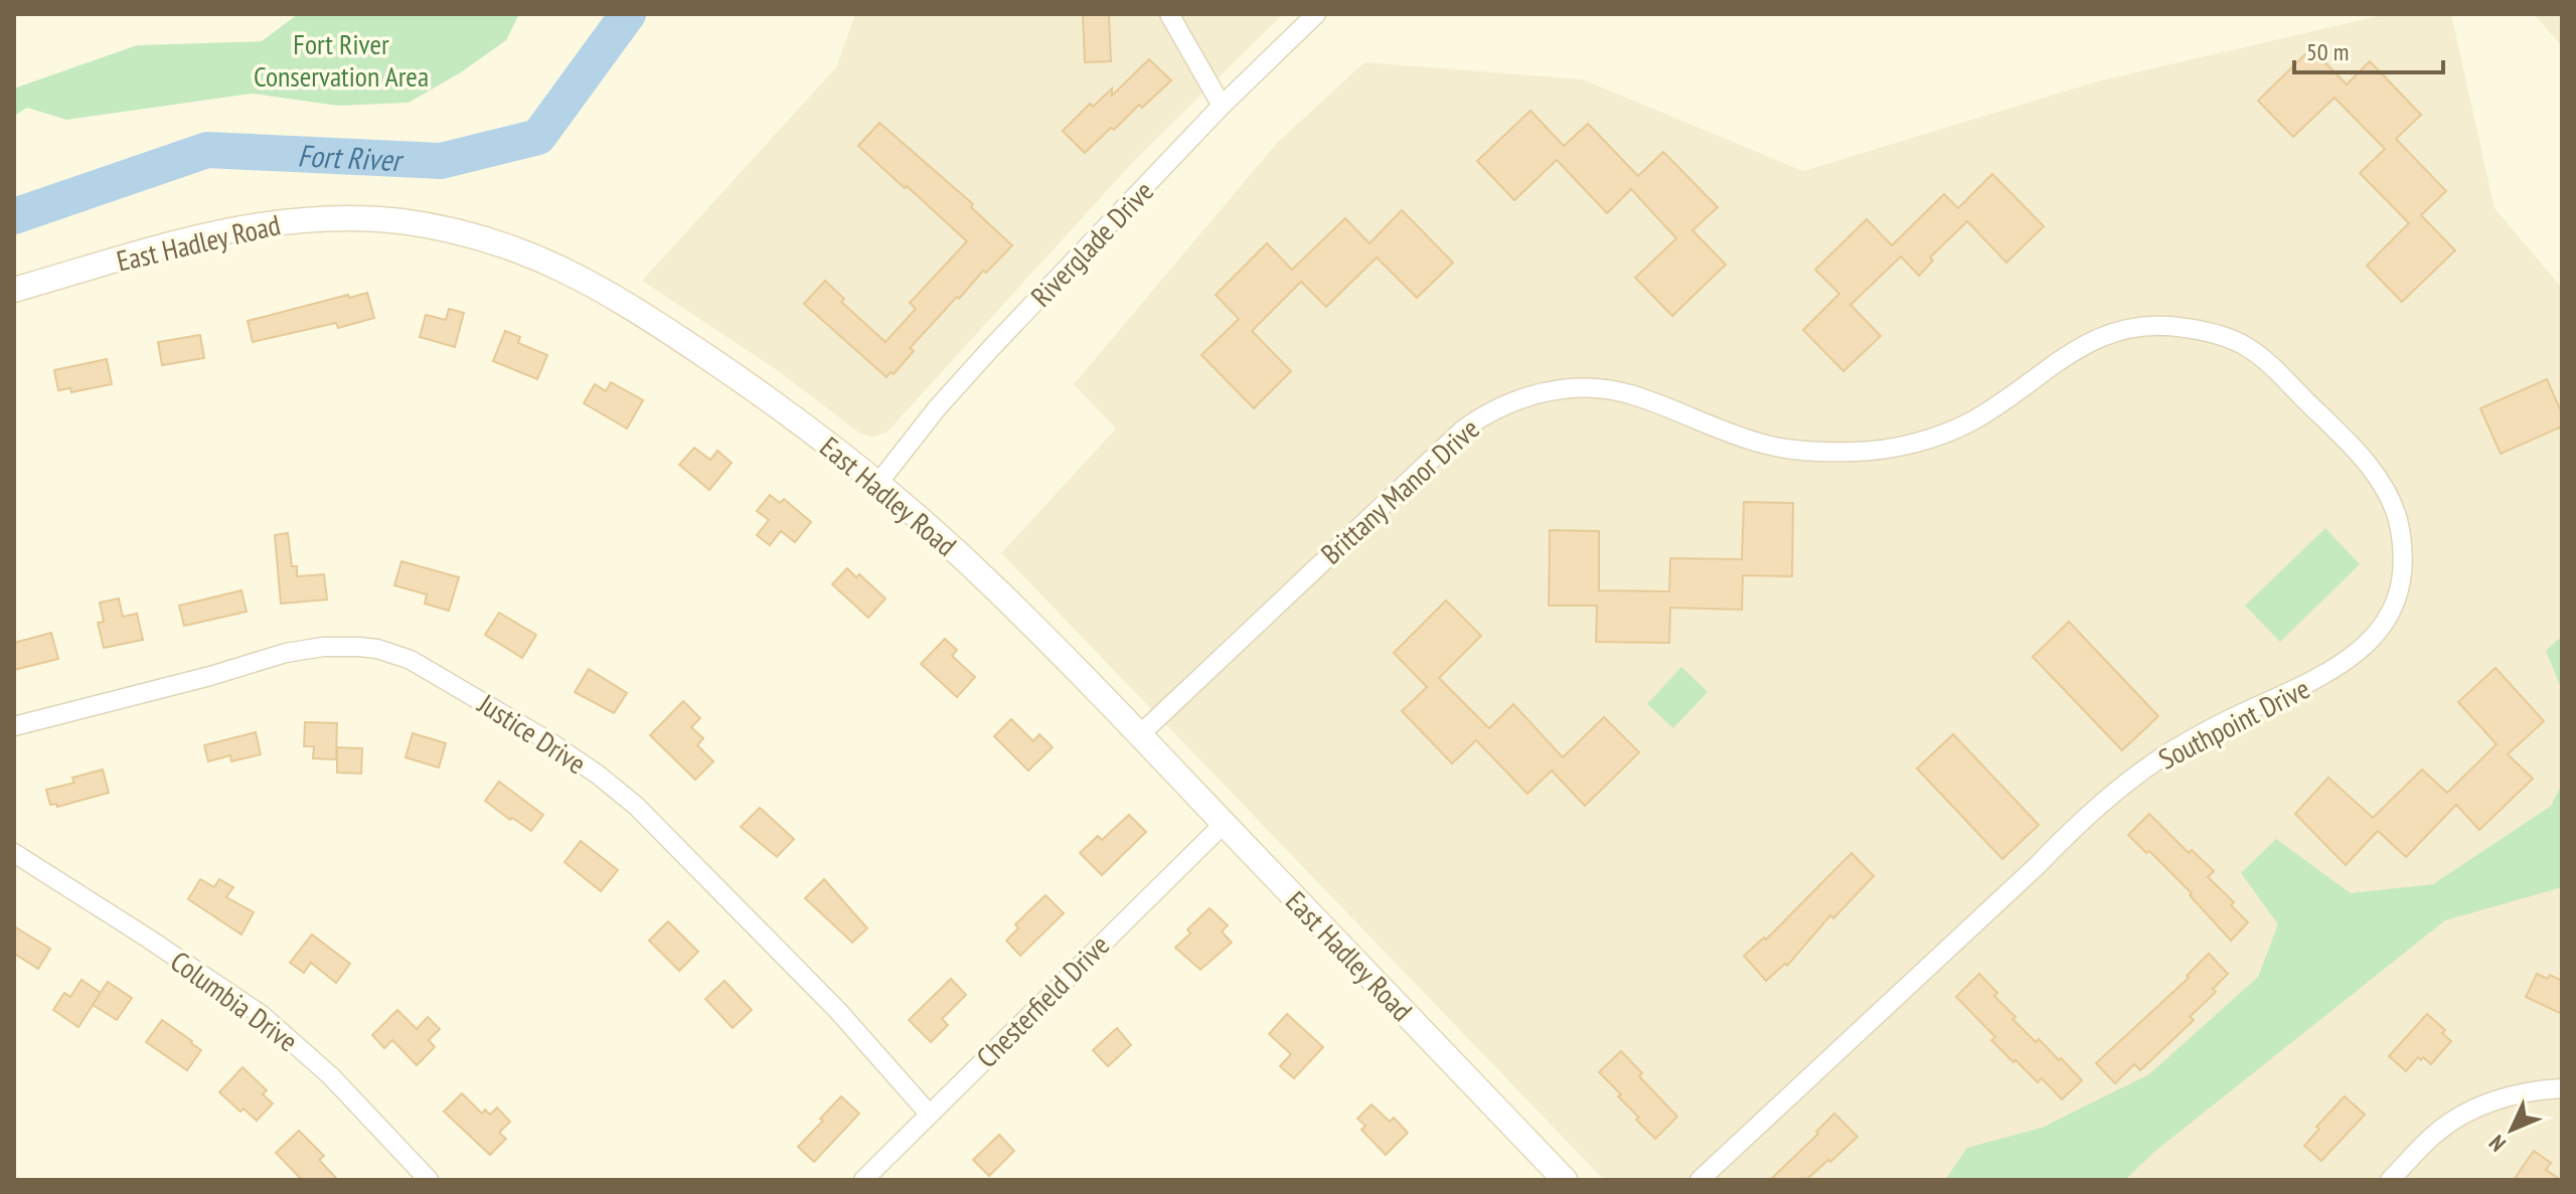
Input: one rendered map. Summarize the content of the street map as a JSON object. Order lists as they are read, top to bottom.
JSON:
{
  "streets": {
    "street": [
      "East Hadley Road",
      "Riverglade Drive",
      "Brittany Manor Drive",
      "Southpoint Drive",
      "Justice Drive",
      "Columbia Drive",
      "Chesterfield Drive"
    ]
  },
  "crossings": [
    ["East Hadley Road", "Riverglade Drive"],
    ["East Hadley Road", "Brittany Manor Drive"],
    ["East Hadley Road", "Chesterfield Drive"],
    ["Brittany Manor Drive", "Southpoint Drive"],
    ["Justice Drive", "Chesterfield Drive"]
  ],
  "water": ["Fort River"],
  "parks": ["Fort River Conservation Area"],
  "scale_bar": "50 m",
  "north": "bottom left"
}
